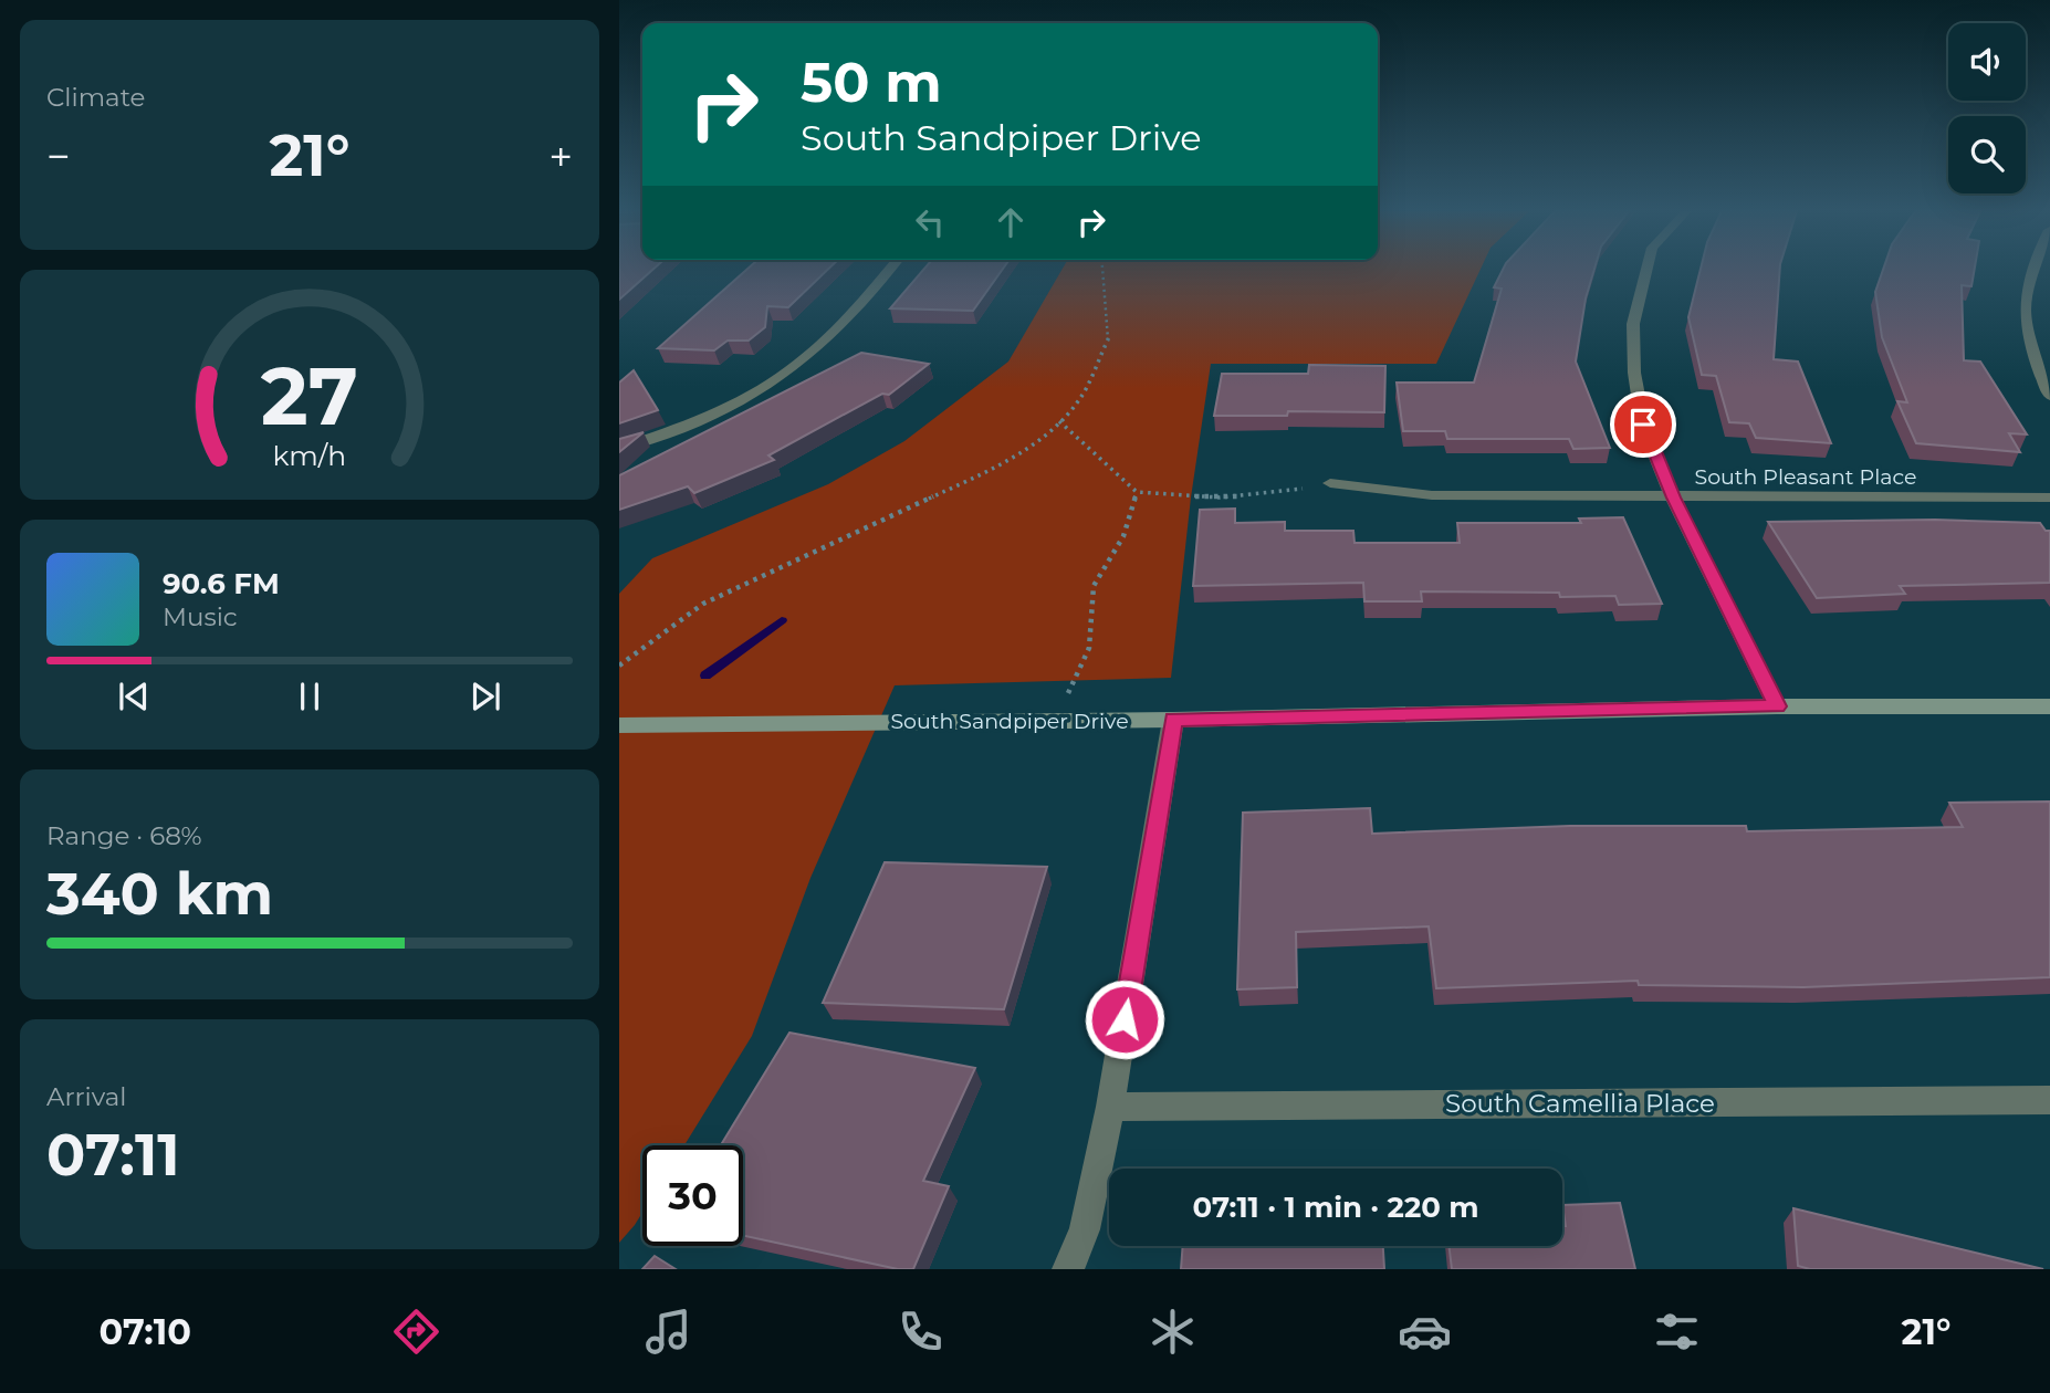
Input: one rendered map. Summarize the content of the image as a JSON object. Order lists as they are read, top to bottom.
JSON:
{
  "streets": {
    "street": ["South Pleasant Place", "South Sandpiper Drive", "South Camellia Place"]
  },
  "page": {
    "tile": [
      "Climate",
      ["Range · 68%", "340 km"],
      ["Arrival", "07:11"]
    ],
    "turn": ["50 m", "South Sandpiper Drive"],
    "heat": ["−", "21°", "+"],
    "song": ["90.6 FM", "Music"],
    "limit": "30",
    "trip": "07:11 · 1 min · 220 m",
    "tabs": ["07:10", "21°"],
    "gauge": ["27", "km/h"]
  }
}
